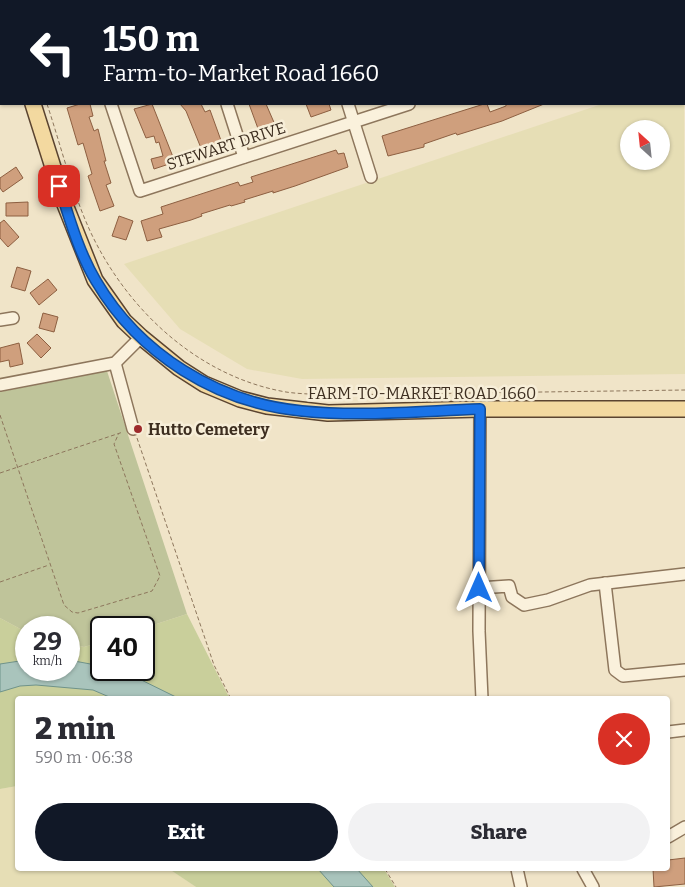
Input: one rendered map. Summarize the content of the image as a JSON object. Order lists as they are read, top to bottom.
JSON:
{
  "streets": {
    "main road": ["FARM-TO-MARKET ROAD 1660"],
    "street": ["STEWART DRIVE"]
  },
  "places": ["Hutto Cemetery"],
  "north": "top left",
  "page": {
    "turn": ["150 m", "Farm-to-Market Road 1660"],
    "speed": "29 km/h",
    "limit": "40",
    "heading": ["2 min", "590 m · 06:38"],
    "buttons": ["Exit", "Share"]
  }
}
